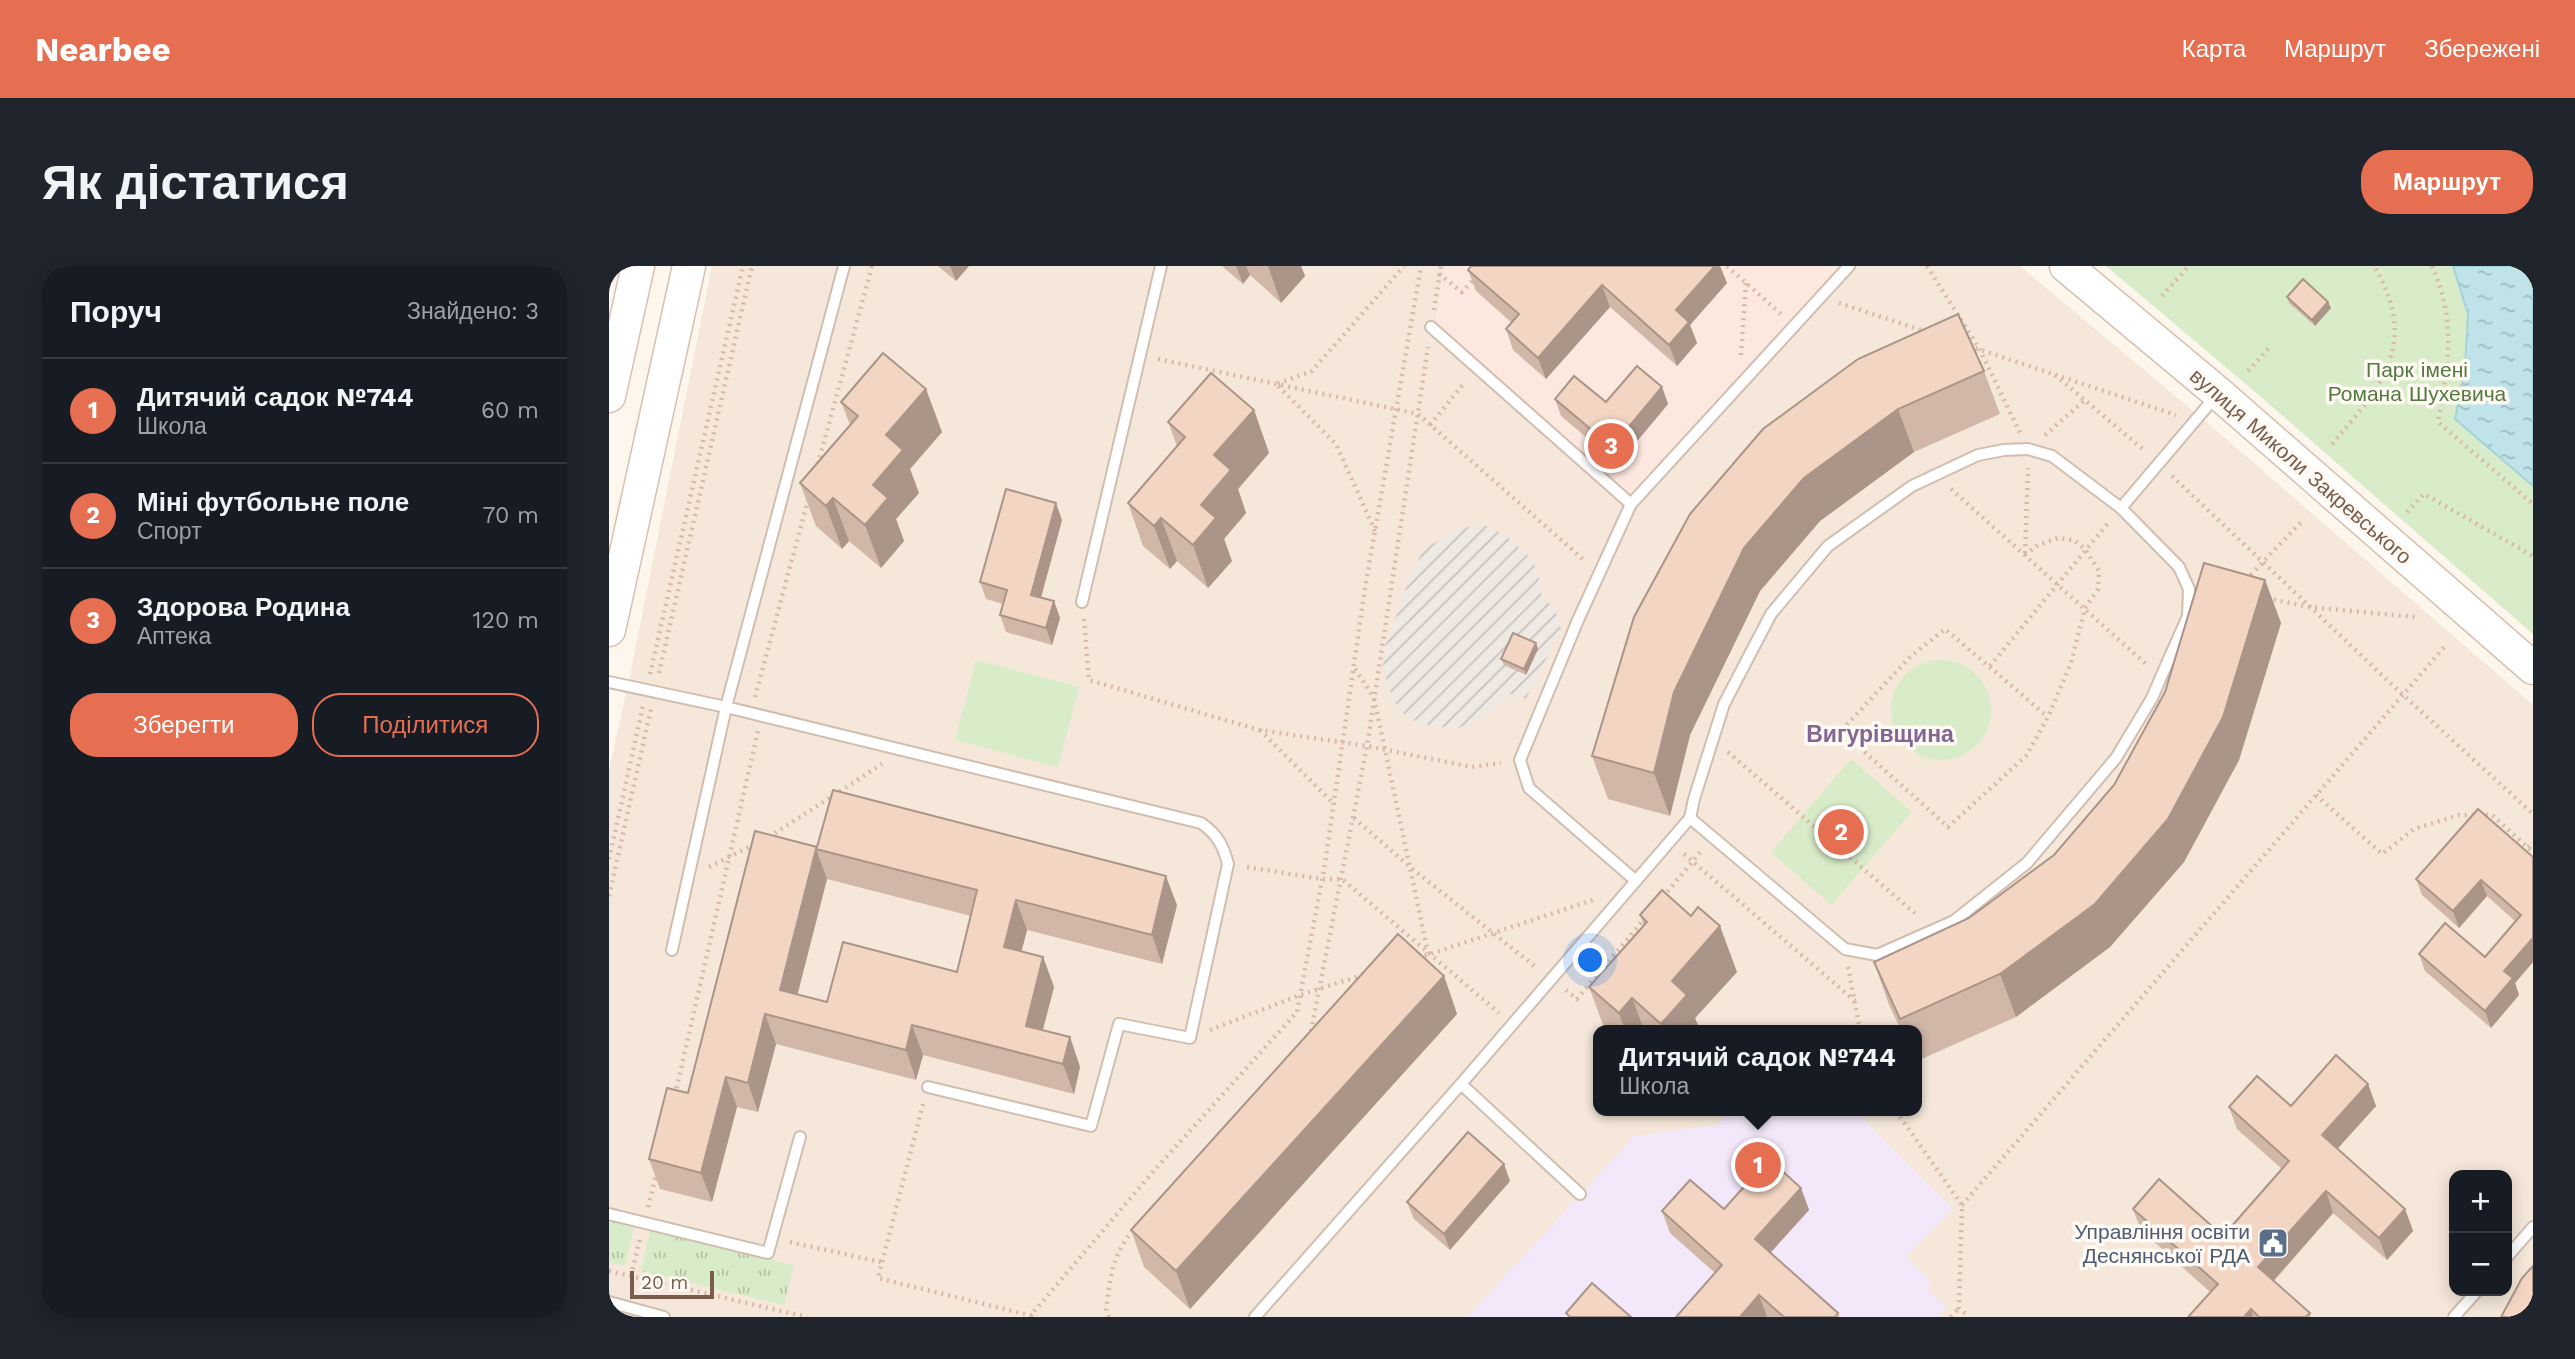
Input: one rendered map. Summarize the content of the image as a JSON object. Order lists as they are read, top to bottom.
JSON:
{
  "streets": {
    "street": ["вулиця Миколи Закревського"]
  },
  "districts": ["Вигурівщина"],
  "parks": ["Парк імені Романа Шухевича"],
  "places": {
    "public building": ["Управління освіти Деснянської РДА"]
  },
  "scale_bar": "20 m",
  "page": {
    "header": "Nearbee",
    "nav": ["Карта", "Маршрут", "Збережені"],
    "buttons": [
      "Маршрут",
      ["Зберегти", "Поділитися"]
    ],
    "title": "Як дістатися",
    "heading": ["Поруч", "Знайдено: 3"],
    "list": [
      {
        "mark": "1",
        "name": "Дитячий садок №744",
        "note": "Школа",
        "value": "60 m"
      },
      {
        "mark": "2",
        "name": "Міні футбольне поле",
        "note": "Спорт",
        "value": "70 m"
      },
      {
        "mark": "3",
        "name": "Здорова Родина",
        "note": "Аптека",
        "value": "120 m"
      }
    ],
    "pins": ["3", "2", "1"],
    "popup": ["Дитячий садок №744", "Школа"],
    "map_buttons": ["+", "−"],
    "scale": "20 m"
  }
}
